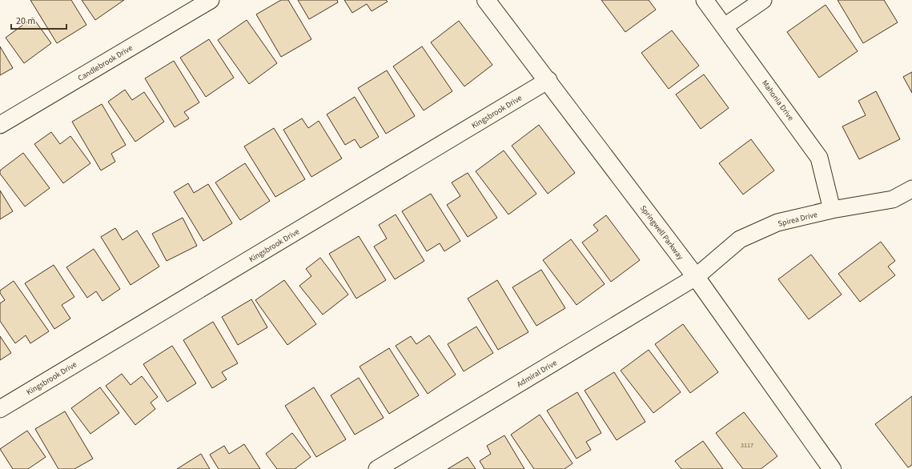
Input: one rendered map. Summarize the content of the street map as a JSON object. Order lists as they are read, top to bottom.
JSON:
{
  "streets": {
    "street": [
      "Candlebrook Drive",
      "Mahonia Drive",
      "Kingsbrook Drive",
      "Spirea Drive",
      "Springwell Parkway",
      "Admiral Drive"
    ]
  },
  "crossings": [
    ["Mahonia Drive", "Spirea Drive"],
    ["Kingsbrook Drive", "Springwell Parkway"],
    ["Spirea Drive", "Springwell Parkway"],
    ["Spirea Drive", "Admiral Drive"],
    ["Springwell Parkway", "Admiral Drive"]
  ],
  "house_numbers": ["3117"],
  "scale_bar": "20 m"
}
